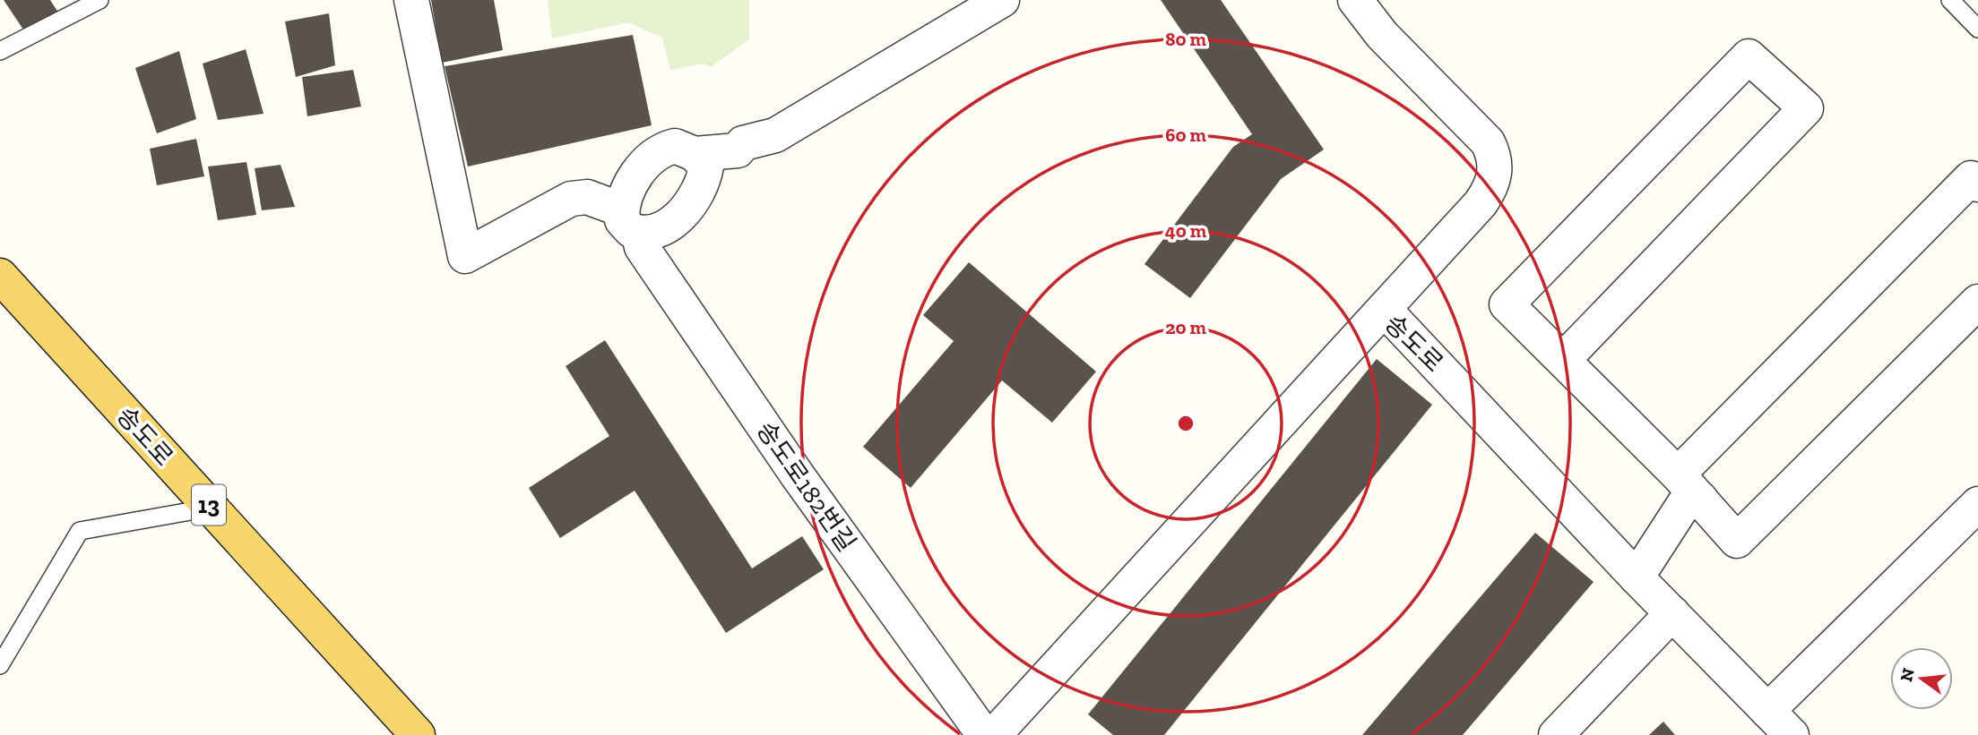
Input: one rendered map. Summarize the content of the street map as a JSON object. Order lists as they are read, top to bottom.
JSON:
{
  "streets": {
    "main road": ["송도로", "13"],
    "street": ["송도로182번길"]
  },
  "north": "left",
  "rings": [
    "80 m",
    "60 m",
    "40 m",
    "20 m"
  ]
}
